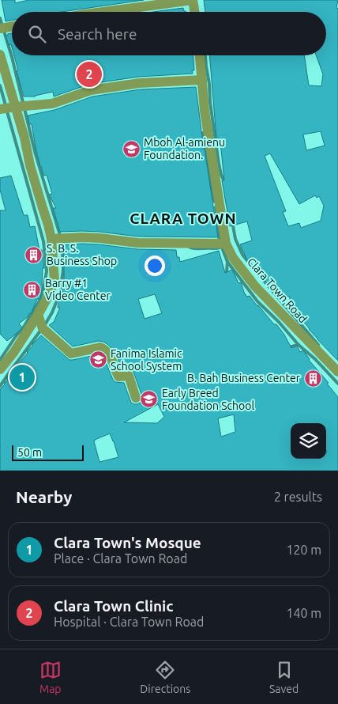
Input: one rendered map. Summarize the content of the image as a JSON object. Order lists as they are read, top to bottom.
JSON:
{
  "streets": {
    "street": ["Clara Town Road"]
  },
  "districts": ["CLARA TOWN"],
  "places": {
    "school or university": ["Mboh Al-amienu Foundation.", "Fanima Islamic School System", "Early Breed Foundation School"],
    "building": ["S. B. S. Business Shop", "Barry #1 Video Center", "B. Bah Business Center"]
  },
  "scale_bar": "50 m",
  "page": {
    "search": "Search here",
    "pins": ["2", "1"],
    "scale": "50 m",
    "heading": ["Nearby", "2 results"],
    "list": [
      {
        "mark": "1",
        "name": "Clara Town's Mosque",
        "note": "Place · Clara Town Road",
        "value": "120 m"
      },
      {
        "mark": "2",
        "name": "Clara Town Clinic",
        "note": "Hospital · Clara Town Road",
        "value": "140 m"
      }
    ],
    "nav": ["Map", "Directions", "Saved"]
  }
}
